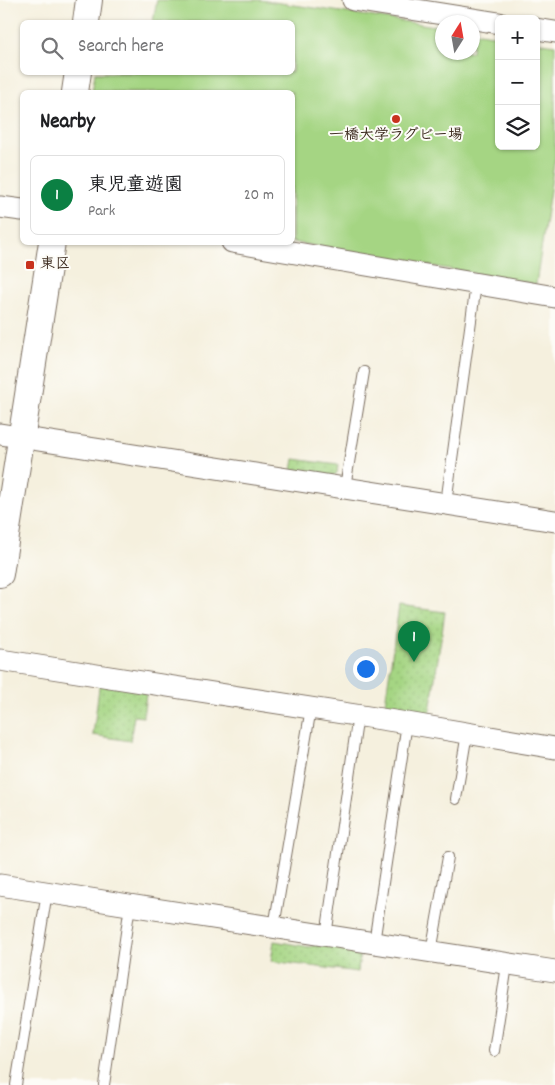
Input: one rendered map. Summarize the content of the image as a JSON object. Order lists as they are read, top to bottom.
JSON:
{
  "places": {
    "other": ["一橋大学ラグビー場"],
    "transit": ["東区"]
  },
  "north": "top",
  "page": {
    "map_buttons": ["+", "−"],
    "search": "Search here",
    "heading": "Nearby",
    "list": [
      {
        "mark": "1",
        "name": "東児童遊園",
        "note": "Park",
        "value": "20 m"
      }
    ],
    "pins": "1"
  }
}
